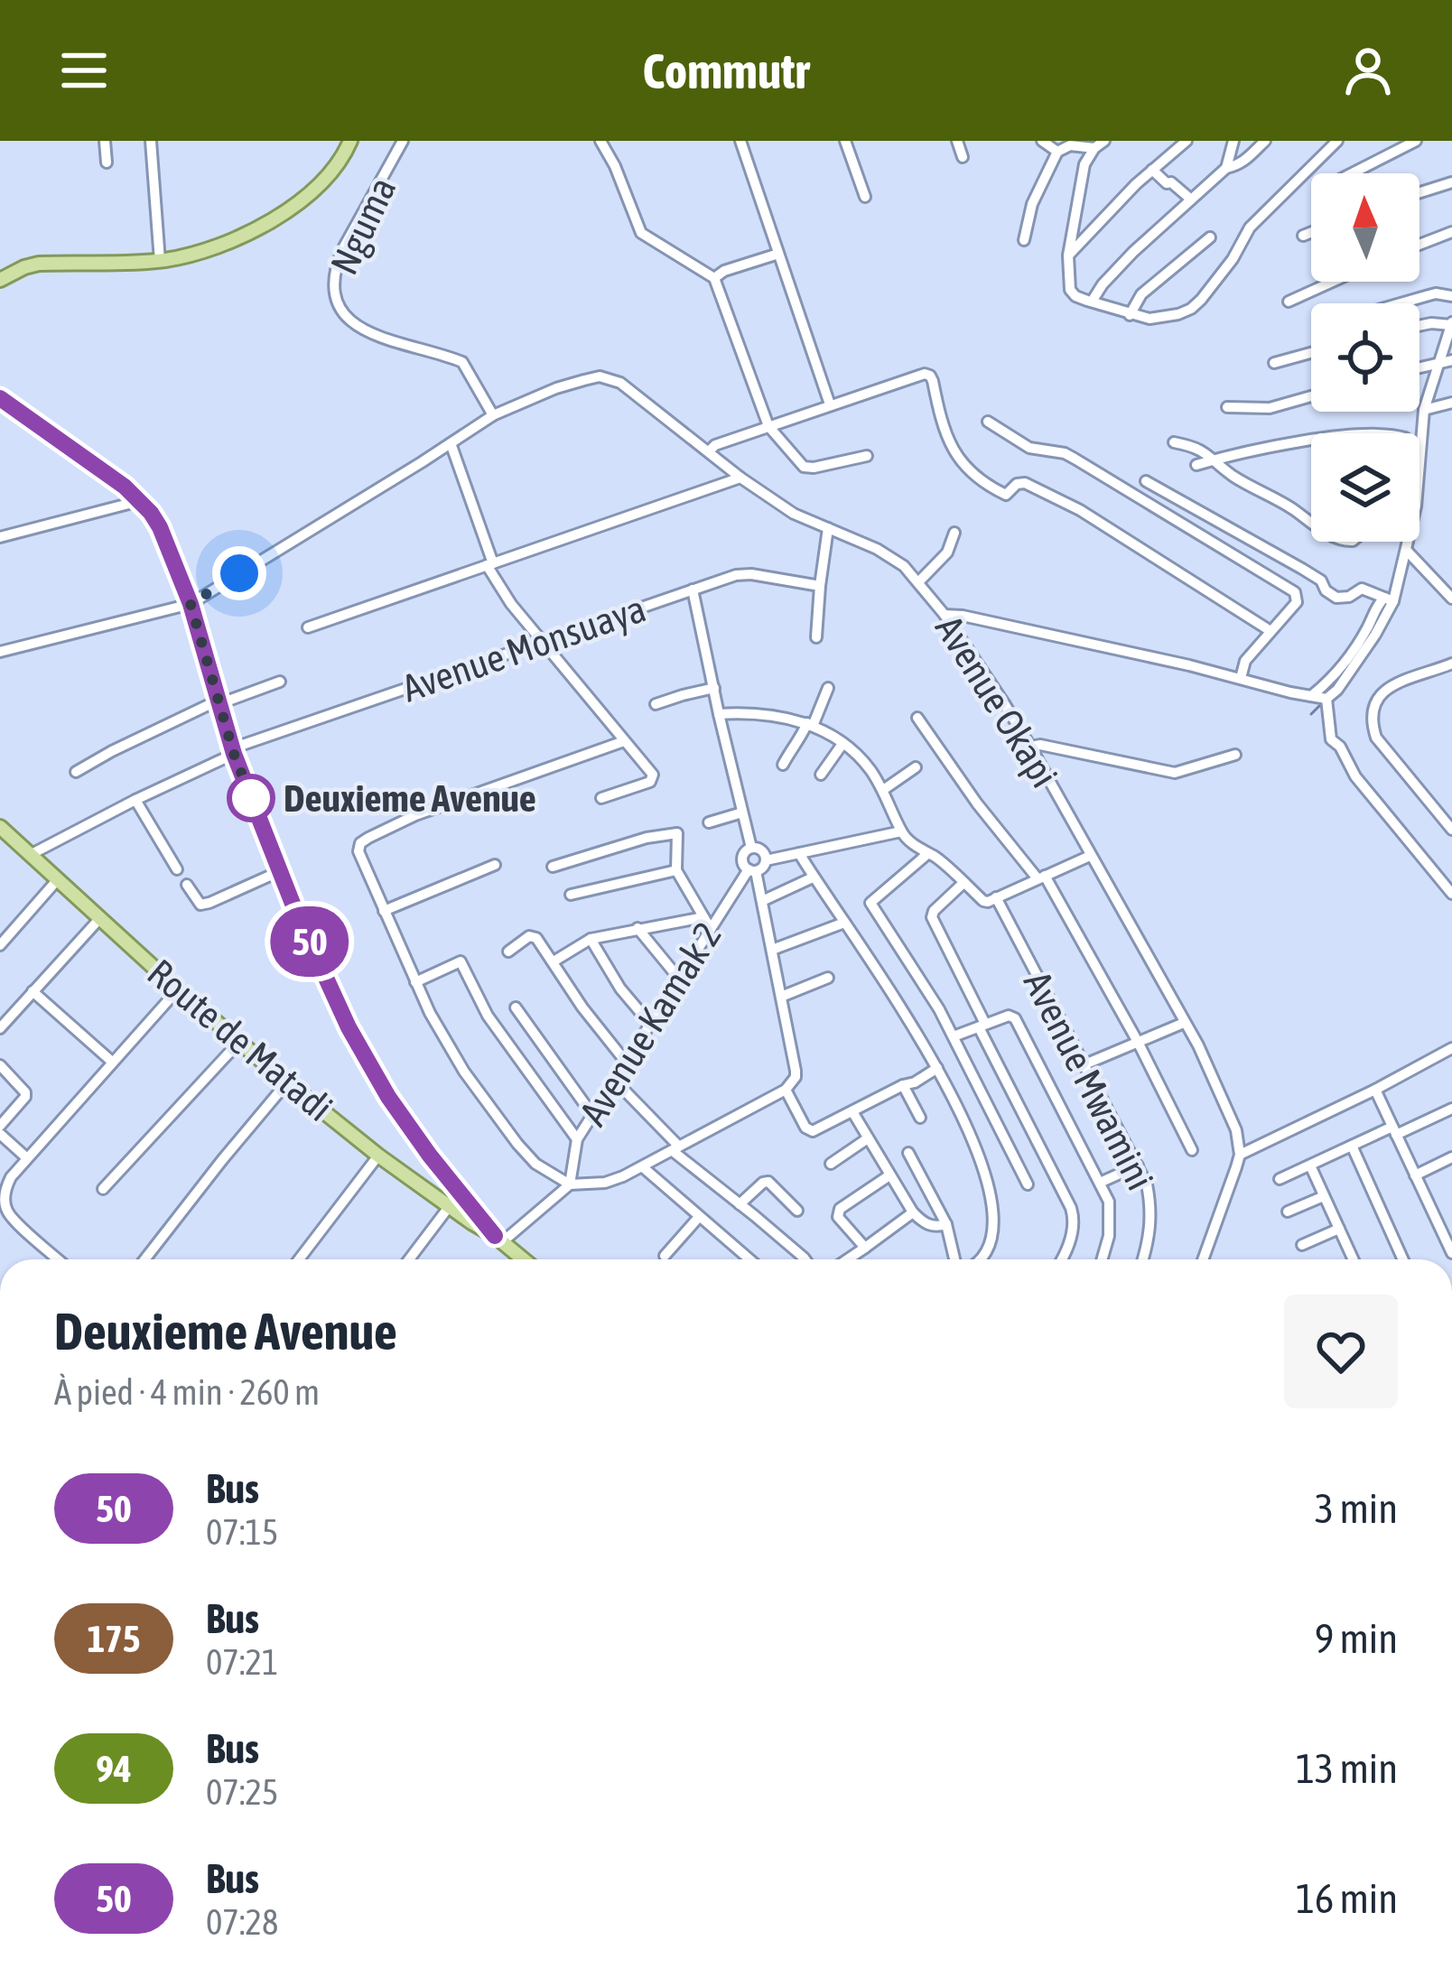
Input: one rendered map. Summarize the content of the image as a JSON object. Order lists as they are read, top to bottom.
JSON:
{
  "streets": {
    "main road": ["Route de Matadi"],
    "street": [
      "Nguma",
      "Avenue Monsuaya",
      "Avenue Okapi",
      "Avenue Kamak 2",
      "Avenue Mwamini"
    ]
  },
  "crossings": [
    ["Nguma", "Avenue Okapi"],
    ["Avenue Monsuaya", "Route de Matadi"]
  ],
  "places": ["Deuxieme Avenue"],
  "lines": ["bus line 50"],
  "north": "top",
  "page": {
    "header": "Commutr",
    "on_map": "50",
    "heading": ["Deuxieme Avenue", "À pied · 4 min · 260 m"],
    "list": [
      {
        "mark": "50",
        "name": "Bus",
        "note": "07:15",
        "value": "3 min"
      },
      {
        "mark": "175",
        "name": "Bus",
        "note": "07:21",
        "value": "9 min"
      },
      {
        "mark": "94",
        "name": "Bus",
        "note": "07:25",
        "value": "13 min"
      },
      {
        "mark": "50",
        "name": "Bus",
        "note": "07:28",
        "value": "16 min"
      }
    ]
  }
}
